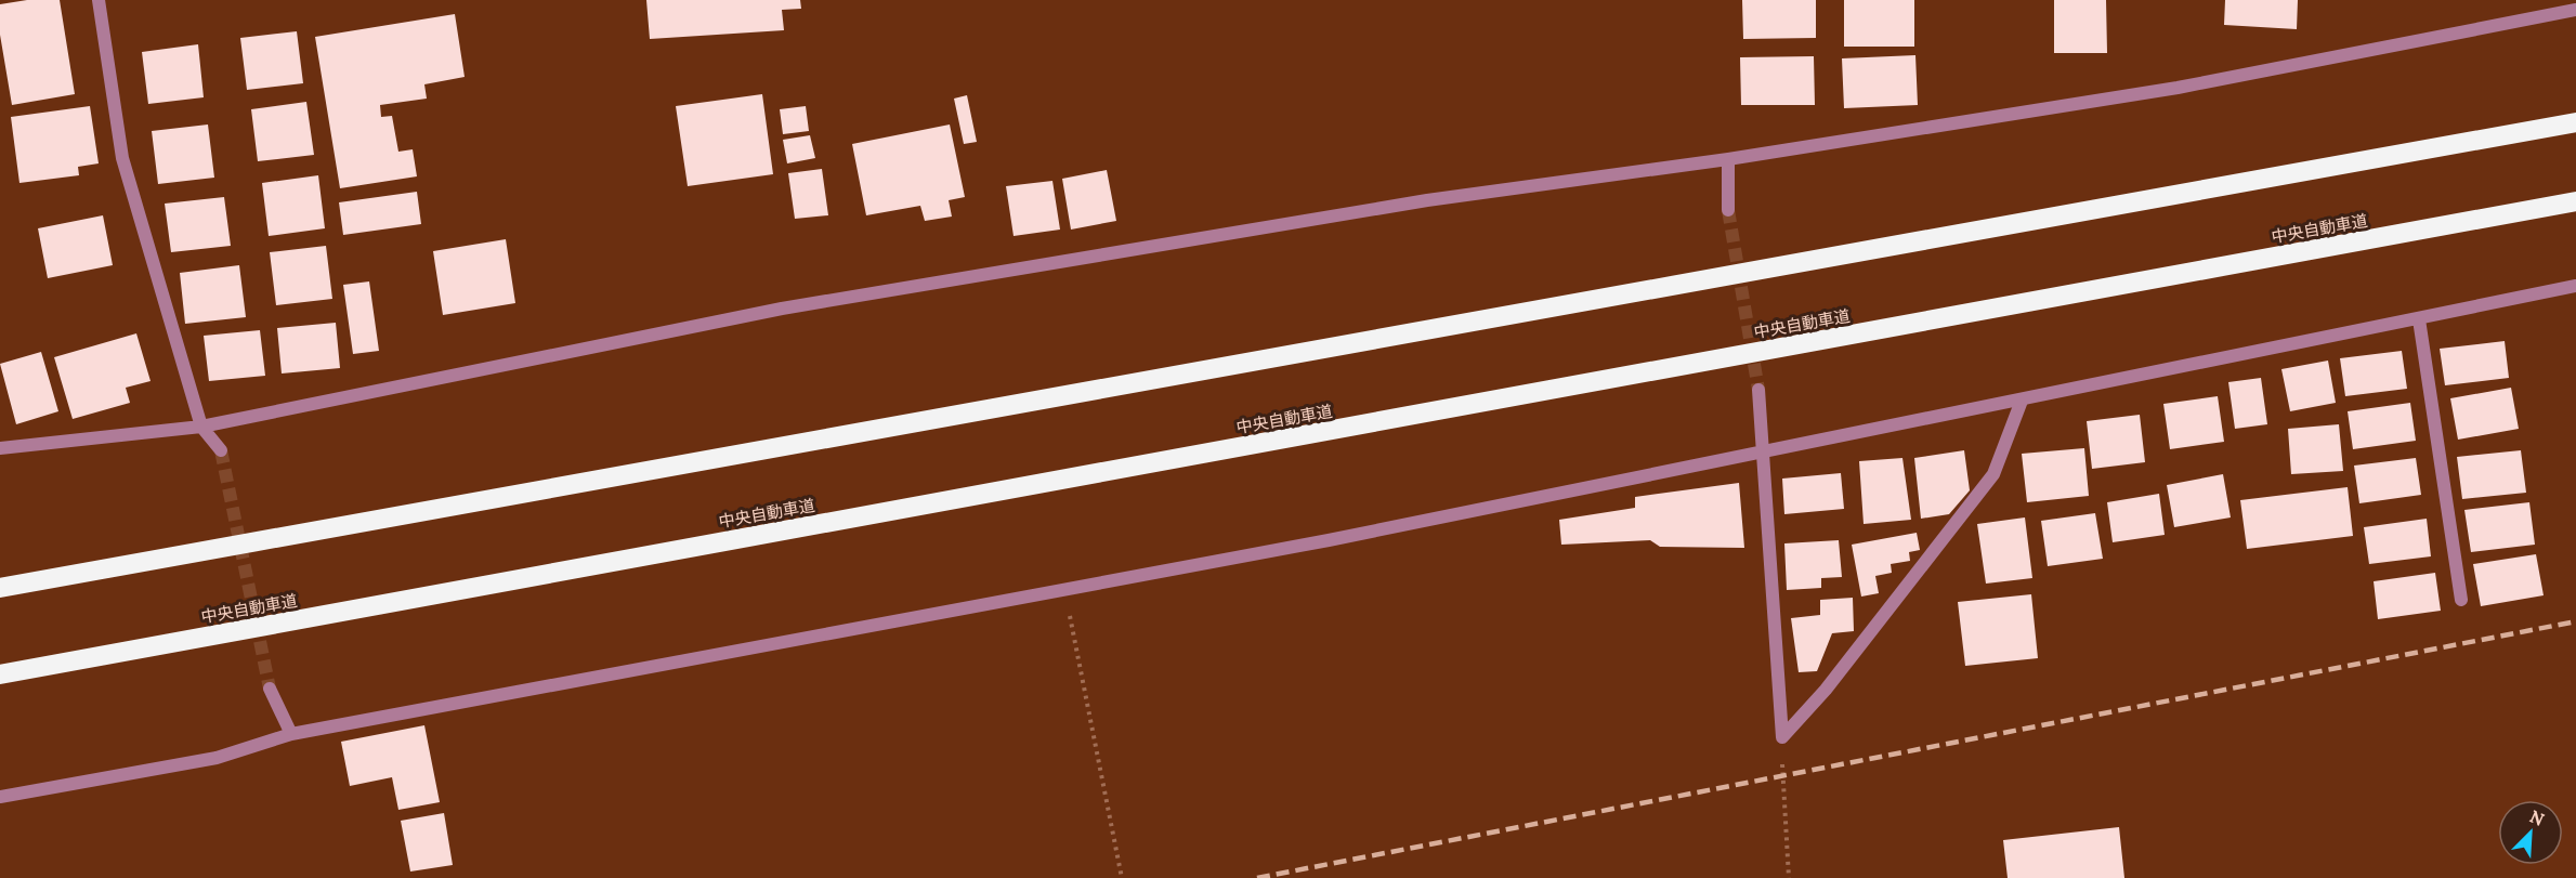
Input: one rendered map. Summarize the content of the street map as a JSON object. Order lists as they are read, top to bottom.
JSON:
{
  "streets": {
    "highway": ["中央自動車道"]
  },
  "north": "top right"
}
